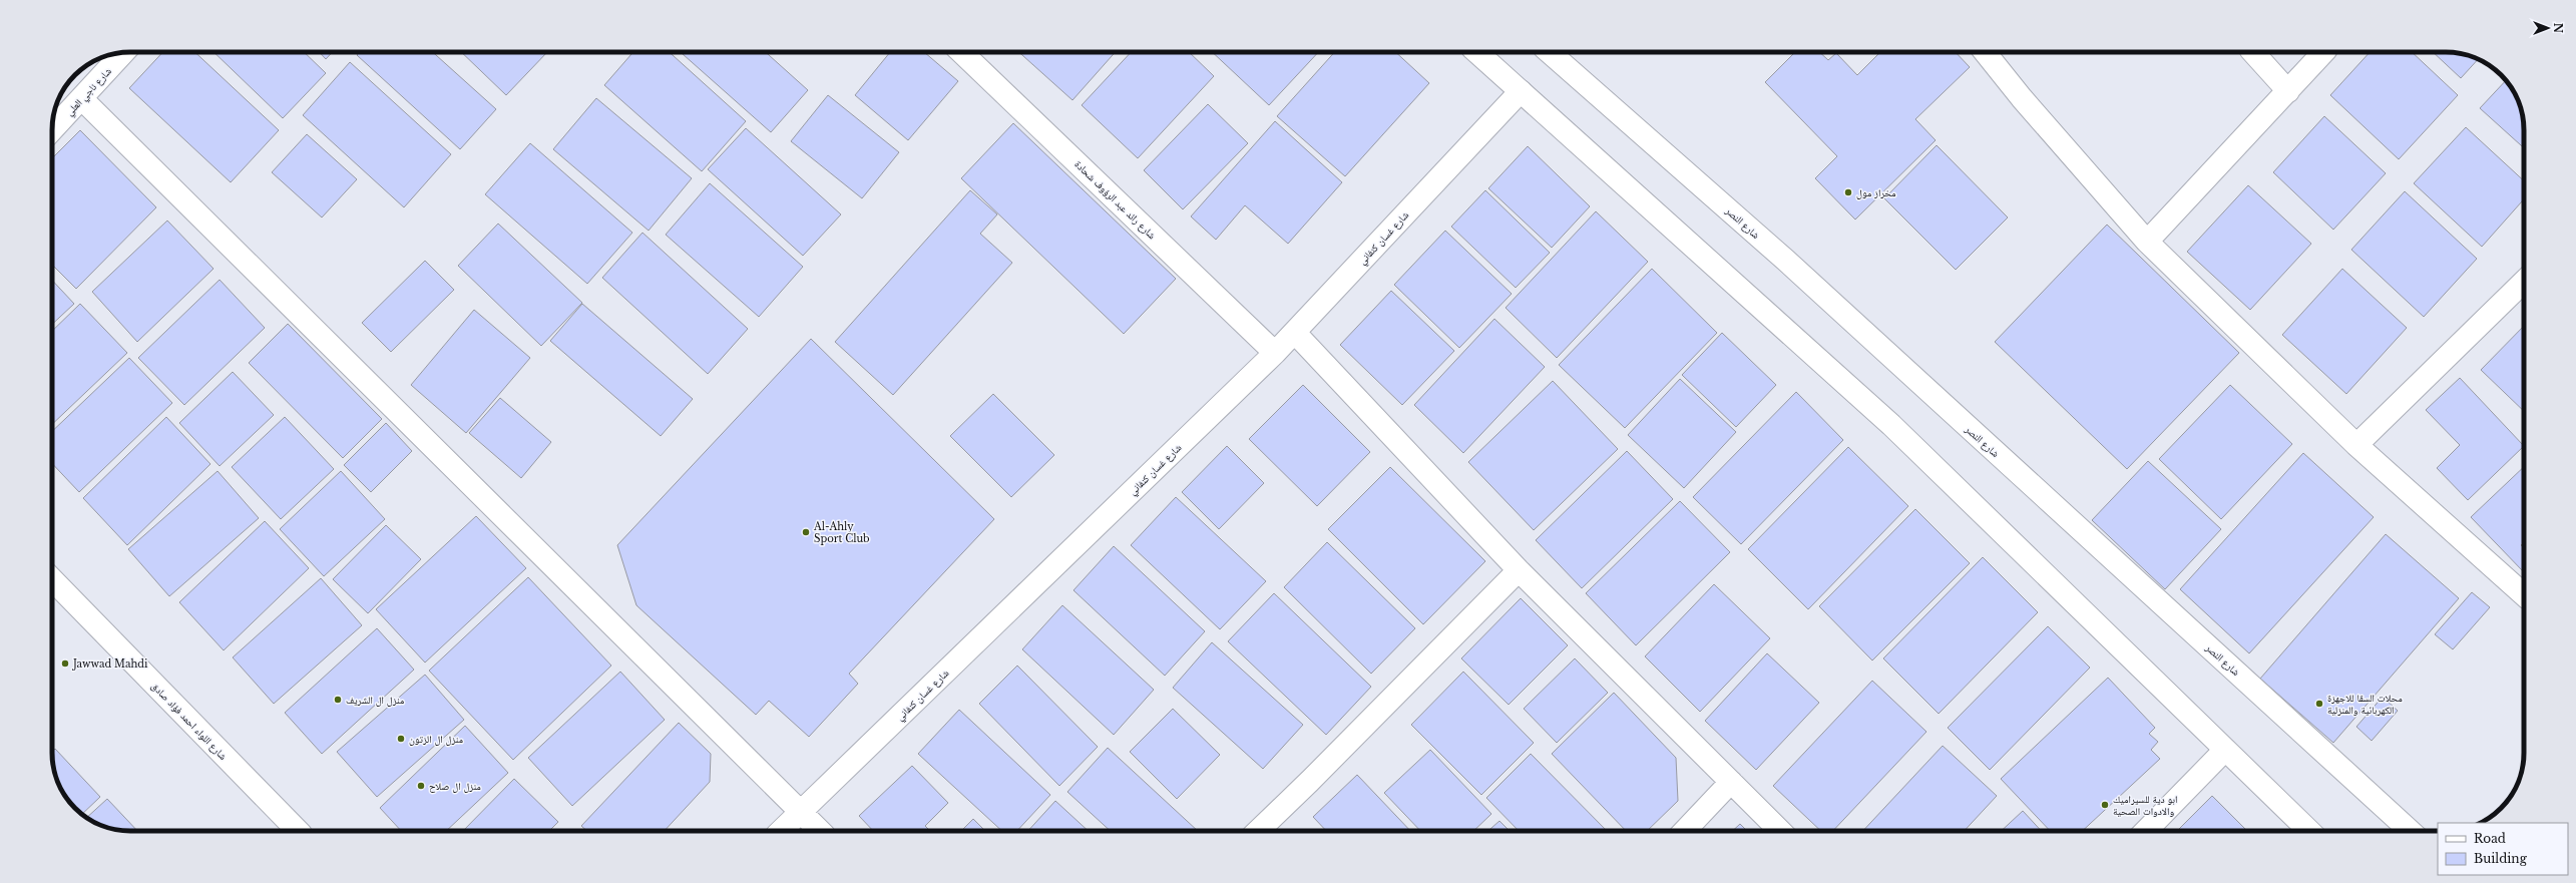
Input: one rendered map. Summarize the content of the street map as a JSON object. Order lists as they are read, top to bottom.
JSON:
{
  "streets": {
    "street": [
      "شارع ناجي العلي",
      "شارع رائد عبد الرؤوف شحادة",
      "شارع النصر",
      "شارع غسان كنفاني",
      "شارع اللواء احمد فؤاد صادق"
    ]
  },
  "crossings": [
    ["شارع رائد عبد الرؤوف شحادة", "شارع غسان كنفاني"]
  ],
  "places": [
    "مخراز مول",
    "Al-Ahly Sport Club",
    "Jawwad Mahdi",
    "منزل ال الشريف",
    "محلات السقا للاجهزة الكهربائية والمنزلية",
    "منزل ال الزتون",
    "منزل ال صلاح",
    "ابو دية للسيراميك والادوات الصحية"
  ],
  "legend": ["Road", "Building"],
  "north": "right"
}
